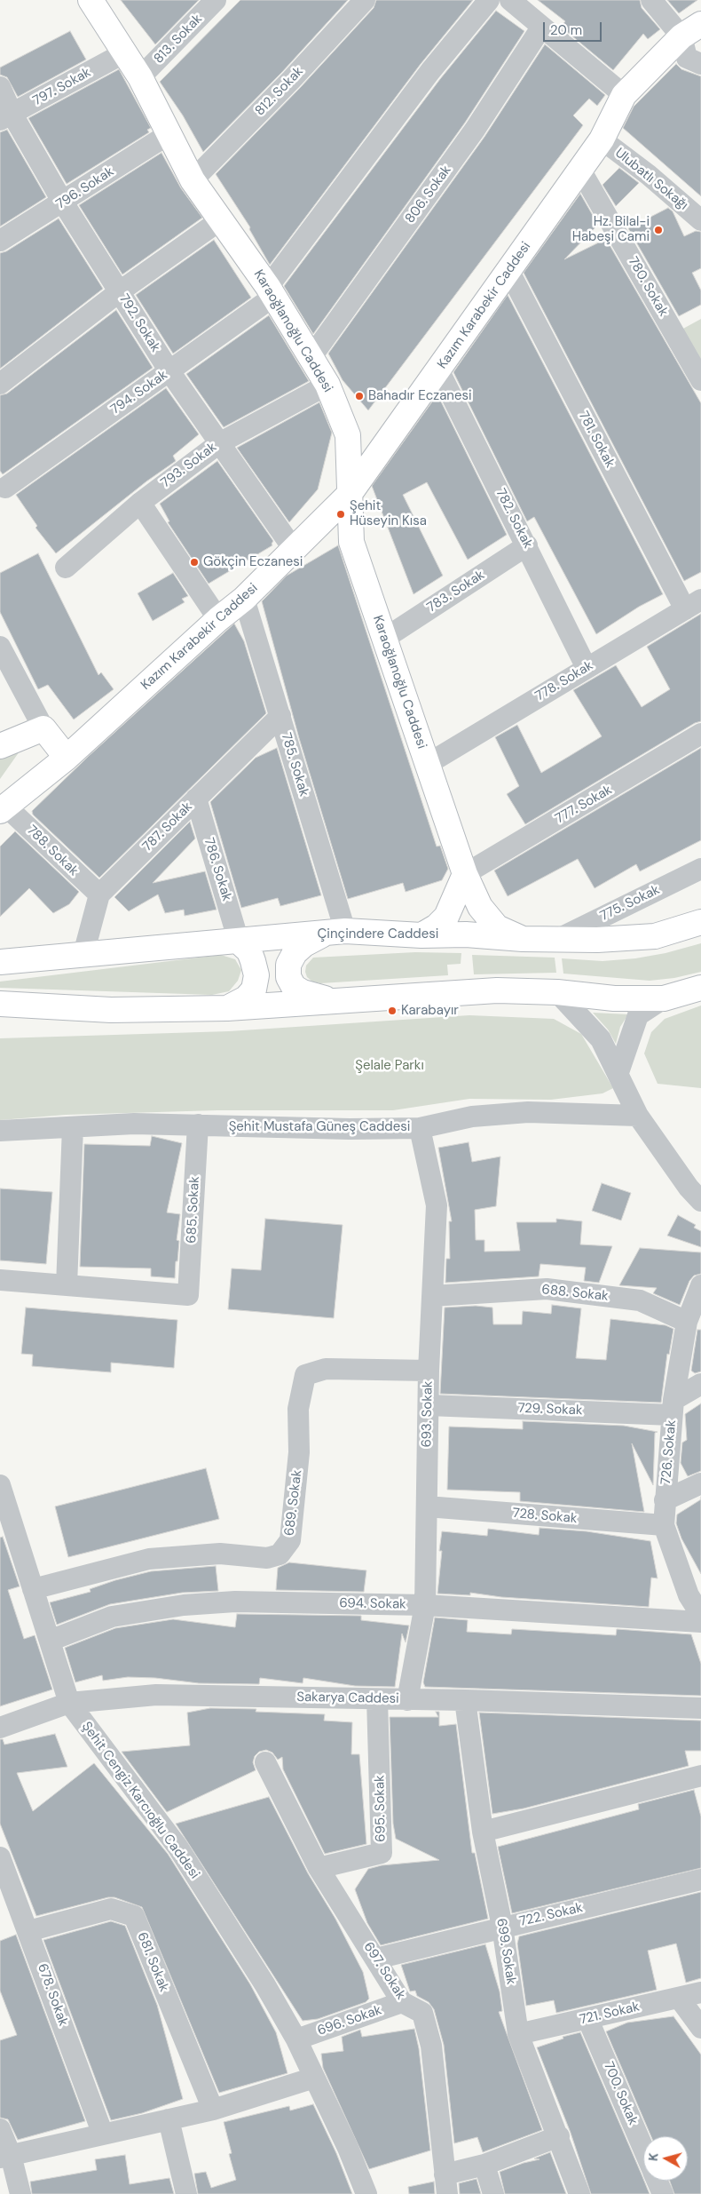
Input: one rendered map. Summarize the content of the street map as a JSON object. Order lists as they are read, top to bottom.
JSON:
{
  "streets": {
    "main road": ["Kazım Karabekir Caddesi", "Karaoğlanoğlu Caddesi", "Çinçindere Caddesi"],
    "street": [
      "813. Sokak",
      "797. Sokak",
      "812. Sokak",
      "Ulubatlı Sokağı",
      "796. Sokak",
      "806. Sokak",
      "780. Sokak",
      "792. Sokak",
      "794. Sokak",
      "781. Sokak",
      "793. Sokak",
      "782. Sokak",
      "783. Sokak",
      "778. Sokak",
      "785. Sokak",
      "777. Sokak",
      "787. Sokak",
      "788. Sokak",
      "786. Sokak",
      "775. Sokak",
      "Şehit Mustafa Güneş Caddesi",
      "685. Sokak",
      "688. Sokak",
      "729. Sokak",
      "693. Sokak",
      "726. Sokak",
      "689. Sokak",
      "728. Sokak",
      "694. Sokak",
      "Sakarya Caddesi",
      "Şehit Cengiz Karcıoğlu Caddesi",
      "695. Sokak",
      "722. Sokak",
      "699. Sokak",
      "681. Sokak",
      "697. Sokak",
      "678. Sokak",
      "721. Sokak",
      "696. Sokak",
      "700. Sokak"
    ]
  },
  "crossings": [
    ["813. Sokak", "Karaoğlanoğlu Caddesi"],
    ["797. Sokak", "792. Sokak"],
    ["797. Sokak", "Karaoğlanoğlu Caddesi"],
    ["812. Sokak", "Karaoğlanoğlu Caddesi"],
    ["Ulubatlı Sokağı", "Kazım Karabekir Caddesi"],
    ["796. Sokak", "792. Sokak"],
    ["796. Sokak", "Karaoğlanoğlu Caddesi"],
    ["806. Sokak", "Karaoğlanoğlu Caddesi"],
    ["780. Sokak", "Kazım Karabekir Caddesi"],
    ["Kazım Karabekir Caddesi", "792. Sokak"],
    ["Kazım Karabekir Caddesi", "Karaoğlanoğlu Caddesi"],
    ["Kazım Karabekir Caddesi", "781. Sokak"],
    ["Kazım Karabekir Caddesi", "782. Sokak"],
    ["Kazım Karabekir Caddesi", "785. Sokak"],
    ["Kazım Karabekir Caddesi", "788. Sokak"],
    ["792. Sokak", "794. Sokak"],
    ["792. Sokak", "793. Sokak"],
    ["Karaoğlanoğlu Caddesi", "794. Sokak"],
    ["Karaoğlanoğlu Caddesi", "793. Sokak"],
    ["Karaoğlanoğlu Caddesi", "783. Sokak"],
    ["Karaoğlanoğlu Caddesi", "778. Sokak"],
    ["Karaoğlanoğlu Caddesi", "777. Sokak"],
    ["Karaoğlanoğlu Caddesi", "Çinçindere Caddesi"],
    ["781. Sokak", "778. Sokak"],
    ["782. Sokak", "783. Sokak"],
    ["782. Sokak", "778. Sokak"],
    ["785. Sokak", "787. Sokak"],
    ["785. Sokak", "Çinçindere Caddesi"],
    ["787. Sokak", "788. Sokak"],
    ["787. Sokak", "786. Sokak"],
    ["786. Sokak", "Çinçindere Caddesi"],
    ["775. Sokak", "Çinçindere Caddesi"],
    ["Şehit Mustafa Güneş Caddesi", "685. Sokak"],
    ["Şehit Mustafa Güneş Caddesi", "693. Sokak"],
    ["688. Sokak", "693. Sokak"],
    ["688. Sokak", "726. Sokak"],
    ["729. Sokak", "693. Sokak"],
    ["729. Sokak", "726. Sokak"],
    ["693. Sokak", "689. Sokak"],
    ["693. Sokak", "728. Sokak"],
    ["693. Sokak", "694. Sokak"],
    ["693. Sokak", "Sakarya Caddesi"],
    ["726. Sokak", "728. Sokak"],
    ["689. Sokak", "Şehit Cengiz Karcıoğlu Caddesi"],
    ["694. Sokak", "Şehit Cengiz Karcıoğlu Caddesi"],
    ["Sakarya Caddesi", "Şehit Cengiz Karcıoğlu Caddesi"],
    ["Sakarya Caddesi", "695. Sokak"],
    ["Sakarya Caddesi", "699. Sokak"],
    ["Şehit Cengiz Karcıoğlu Caddesi", "696. Sokak"],
    ["695. Sokak", "697. Sokak"],
    ["722. Sokak", "699. Sokak"],
    ["722. Sokak", "697. Sokak"],
    ["699. Sokak", "721. Sokak"],
    ["681. Sokak", "678. Sokak"],
    ["697. Sokak", "696. Sokak"],
    ["721. Sokak", "700. Sokak"]
  ],
  "parks": ["Şelale Parkı"],
  "places": [
    "Hz. Bilal-i Habeşi Cami",
    "Bahadır Eczanesi",
    "Şehit Hüseyin Kısa",
    "Gökçin Eczanesi",
    "Karabayır"
  ],
  "scale_bar": "20 m",
  "north": "left"
}
